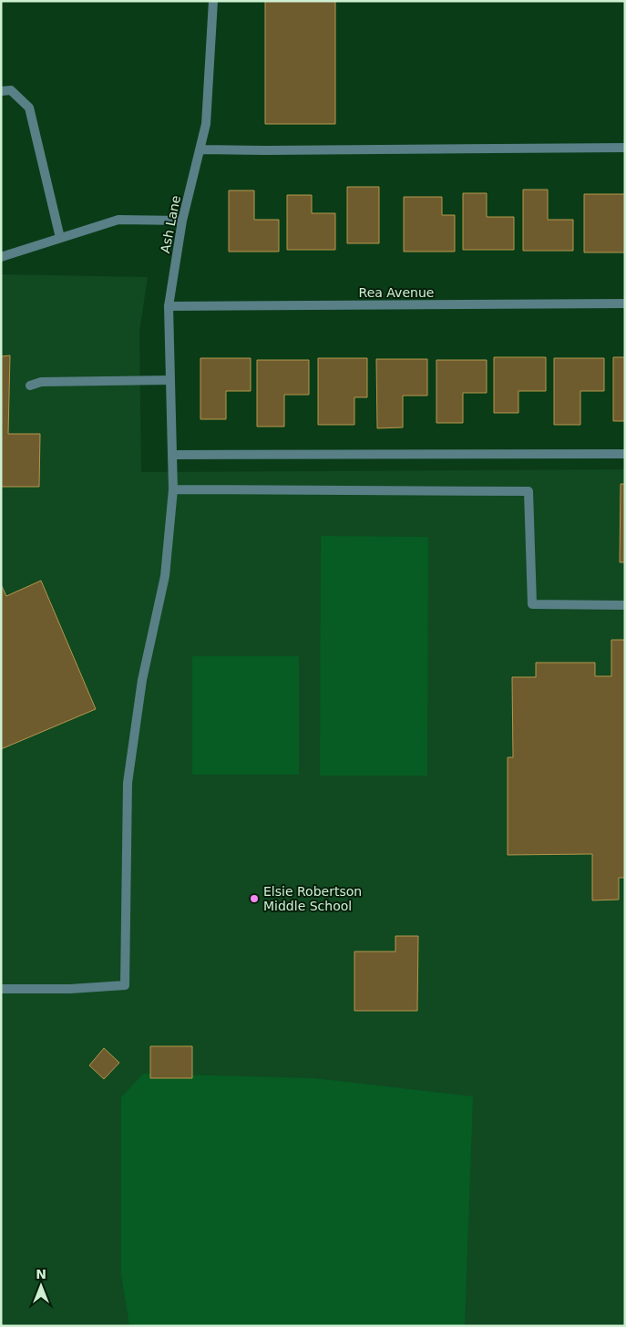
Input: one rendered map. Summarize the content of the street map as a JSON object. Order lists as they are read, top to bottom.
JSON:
{
  "streets": {
    "street": ["Ash Lane", "Rea Avenue"]
  },
  "crossings": [
    ["Ash Lane", "Rea Avenue"]
  ],
  "places": ["Elsie Robertson Middle School"],
  "north": "top"
}
